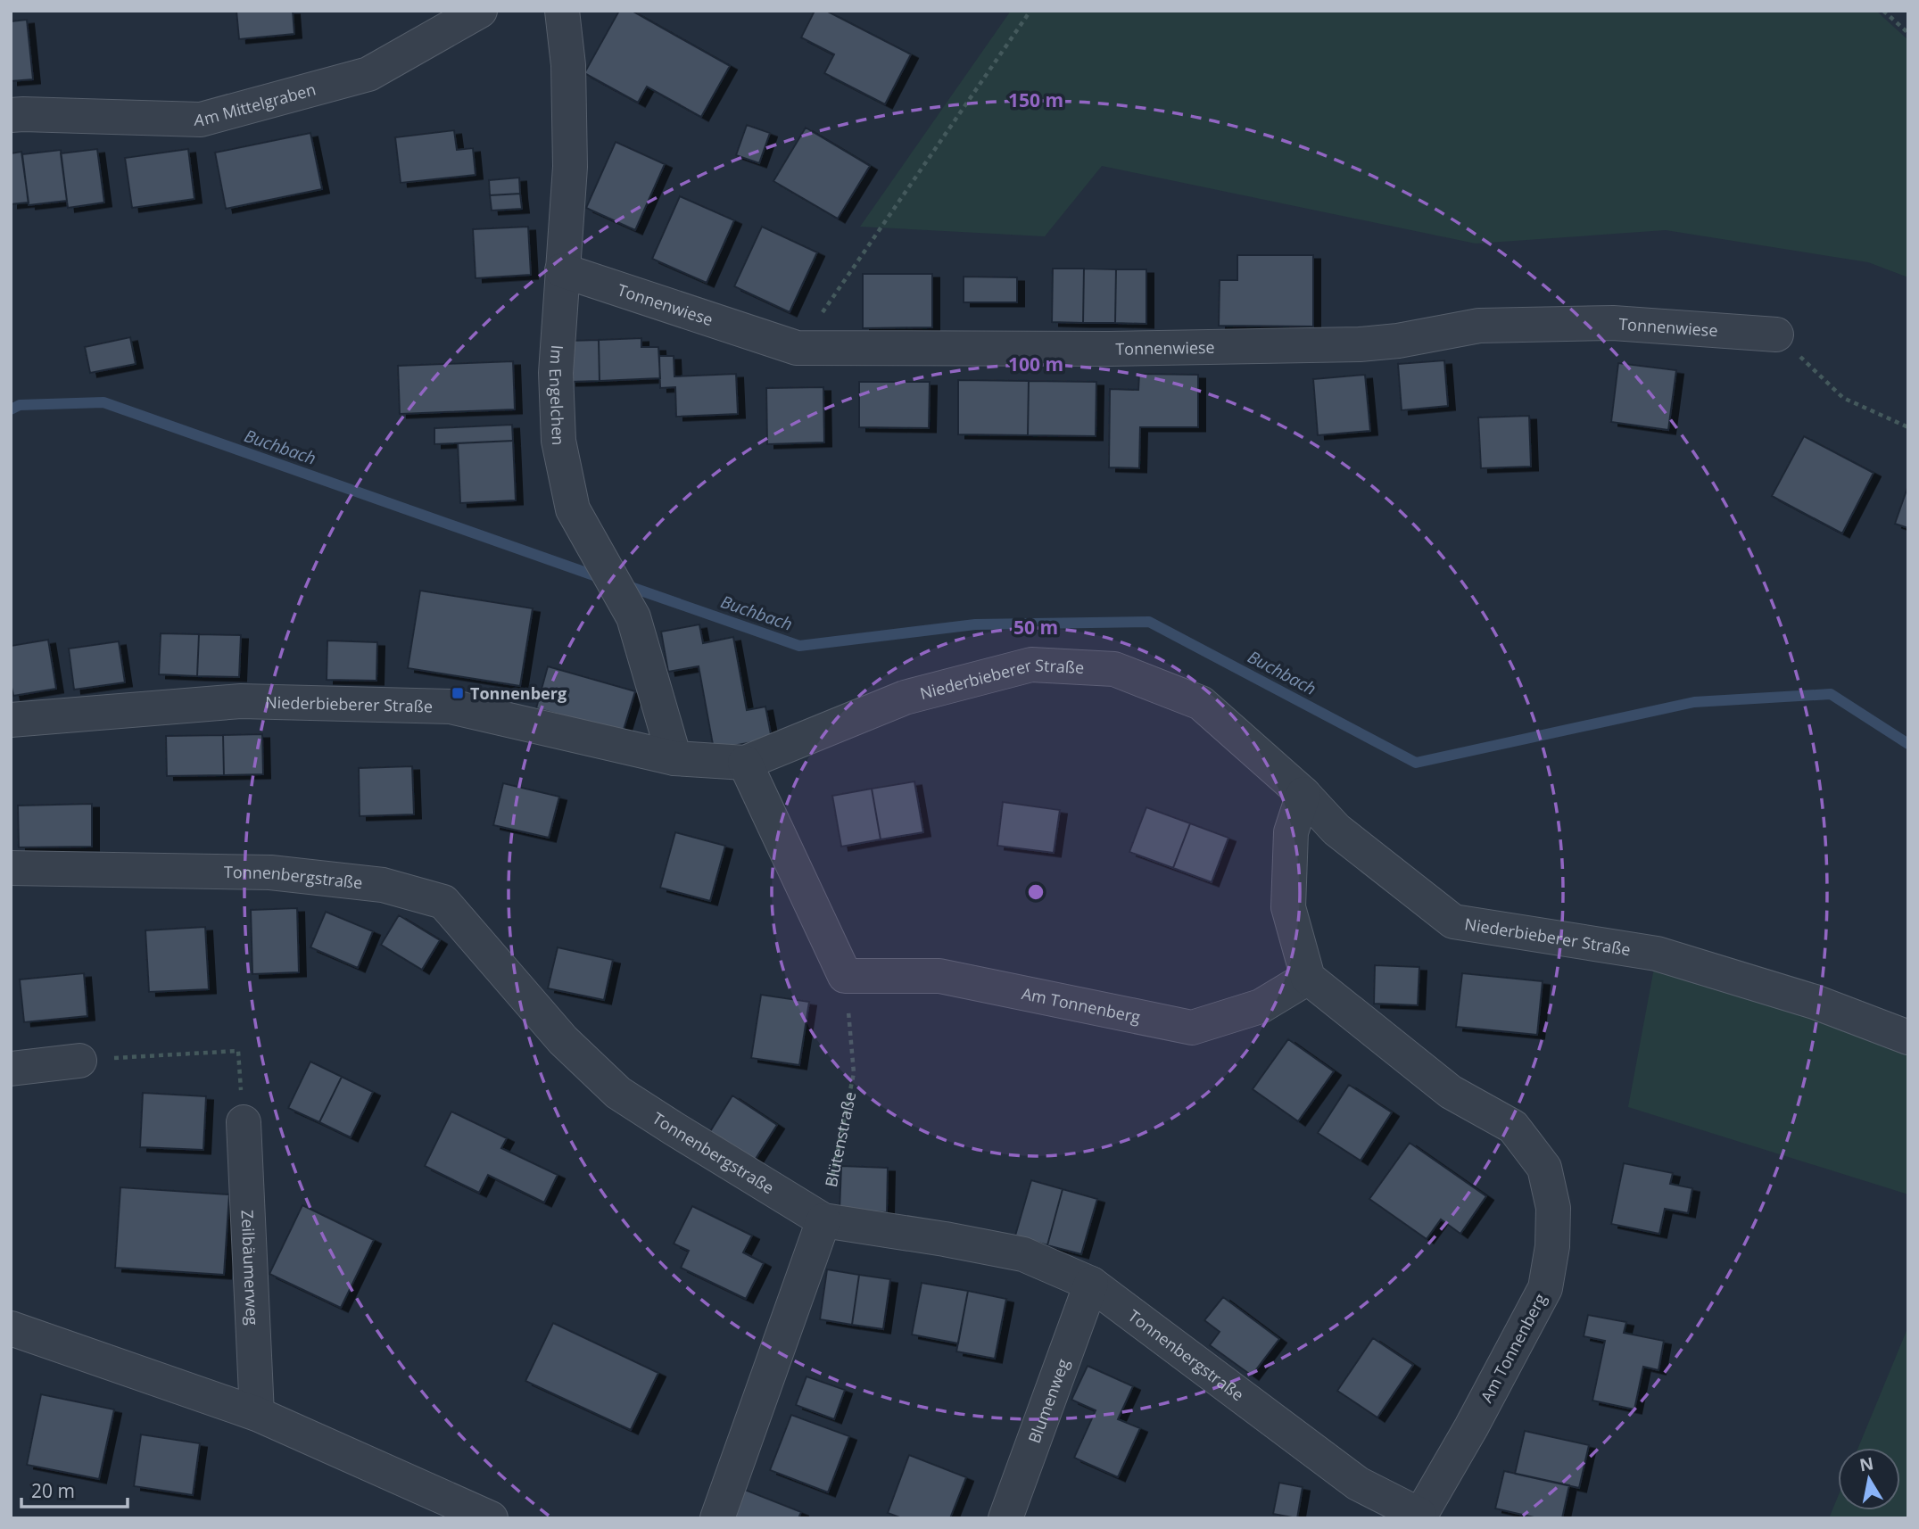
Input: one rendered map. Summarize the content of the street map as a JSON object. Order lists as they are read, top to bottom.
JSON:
{
  "streets": {
    "street": [
      "Am Mittelgraben",
      "Tonnenwiese",
      "Im Engelchen",
      "Niederbieberer Straße",
      "Tonnenbergstraße",
      "Am Tonnenberg",
      "Zeilbäumerweg",
      "Blumenweg"
    ],
    "path": ["Blütenstraße"]
  },
  "crossings": [
    ["Tonnenwiese", "Im Engelchen"],
    ["Im Engelchen", "Niederbieberer Straße"],
    ["Tonnenbergstraße", "Am Tonnenberg"],
    ["Tonnenbergstraße", "Blütenstraße"],
    ["Tonnenbergstraße", "Blumenweg"],
    ["Am Tonnenberg", "Blütenstraße"]
  ],
  "water": ["Buchbach"],
  "places": {
    "transit": ["Tonnenberg"]
  },
  "scale_bar": "20 m",
  "north": "top",
  "rings": ["150 m", "100 m", "50 m"]
}
